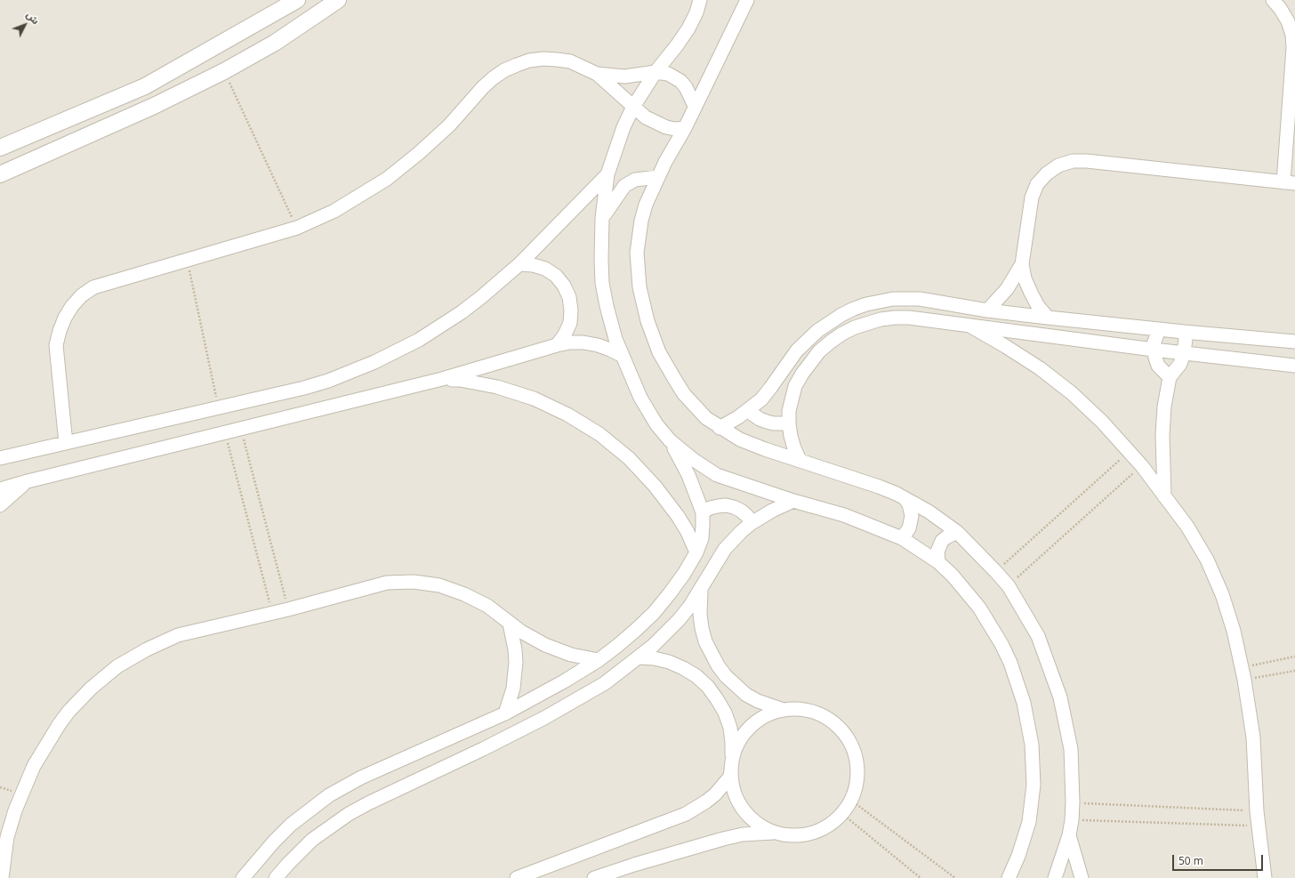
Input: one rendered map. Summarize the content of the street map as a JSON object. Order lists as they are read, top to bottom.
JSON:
{
  "scale_bar": "50 m",
  "north": "top right"
}
